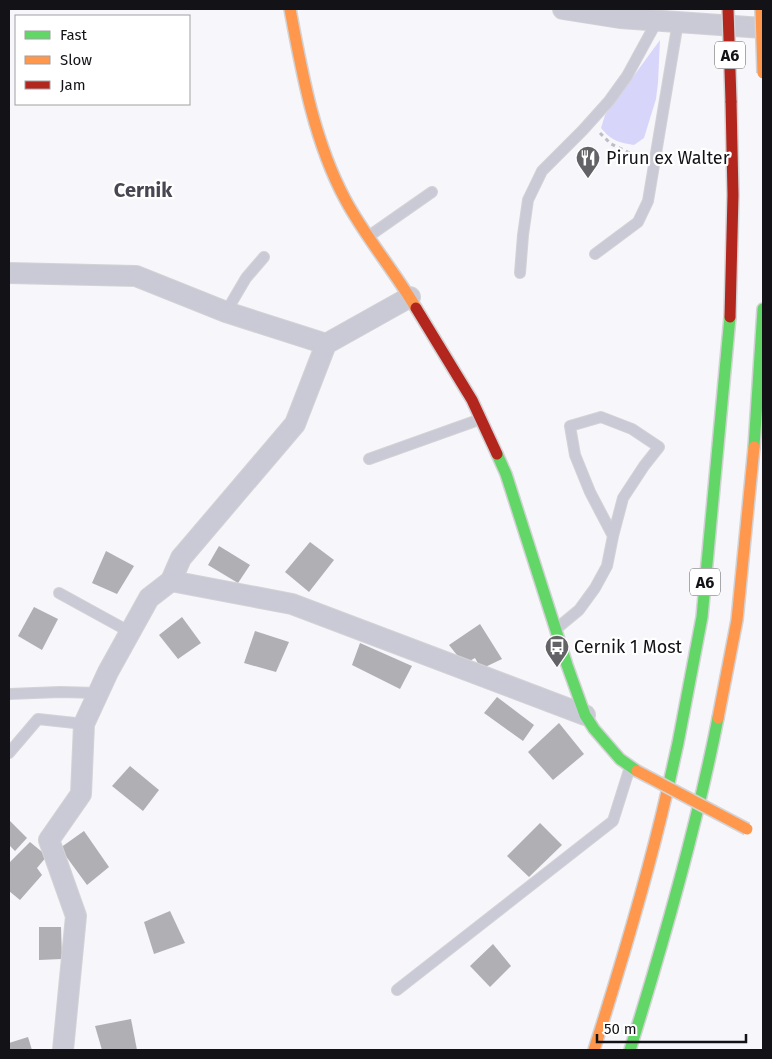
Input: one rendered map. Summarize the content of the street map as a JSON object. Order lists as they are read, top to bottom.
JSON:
{
  "streets": {
    "main road": ["A6"]
  },
  "districts": ["Cernik"],
  "places": {
    "restaurant": ["Pirun ex Walter"],
    "bus stop": ["Cernik 1 Most"]
  },
  "legend": ["Fast", "Slow", "Jam"],
  "scale_bar": "50 m"
}
